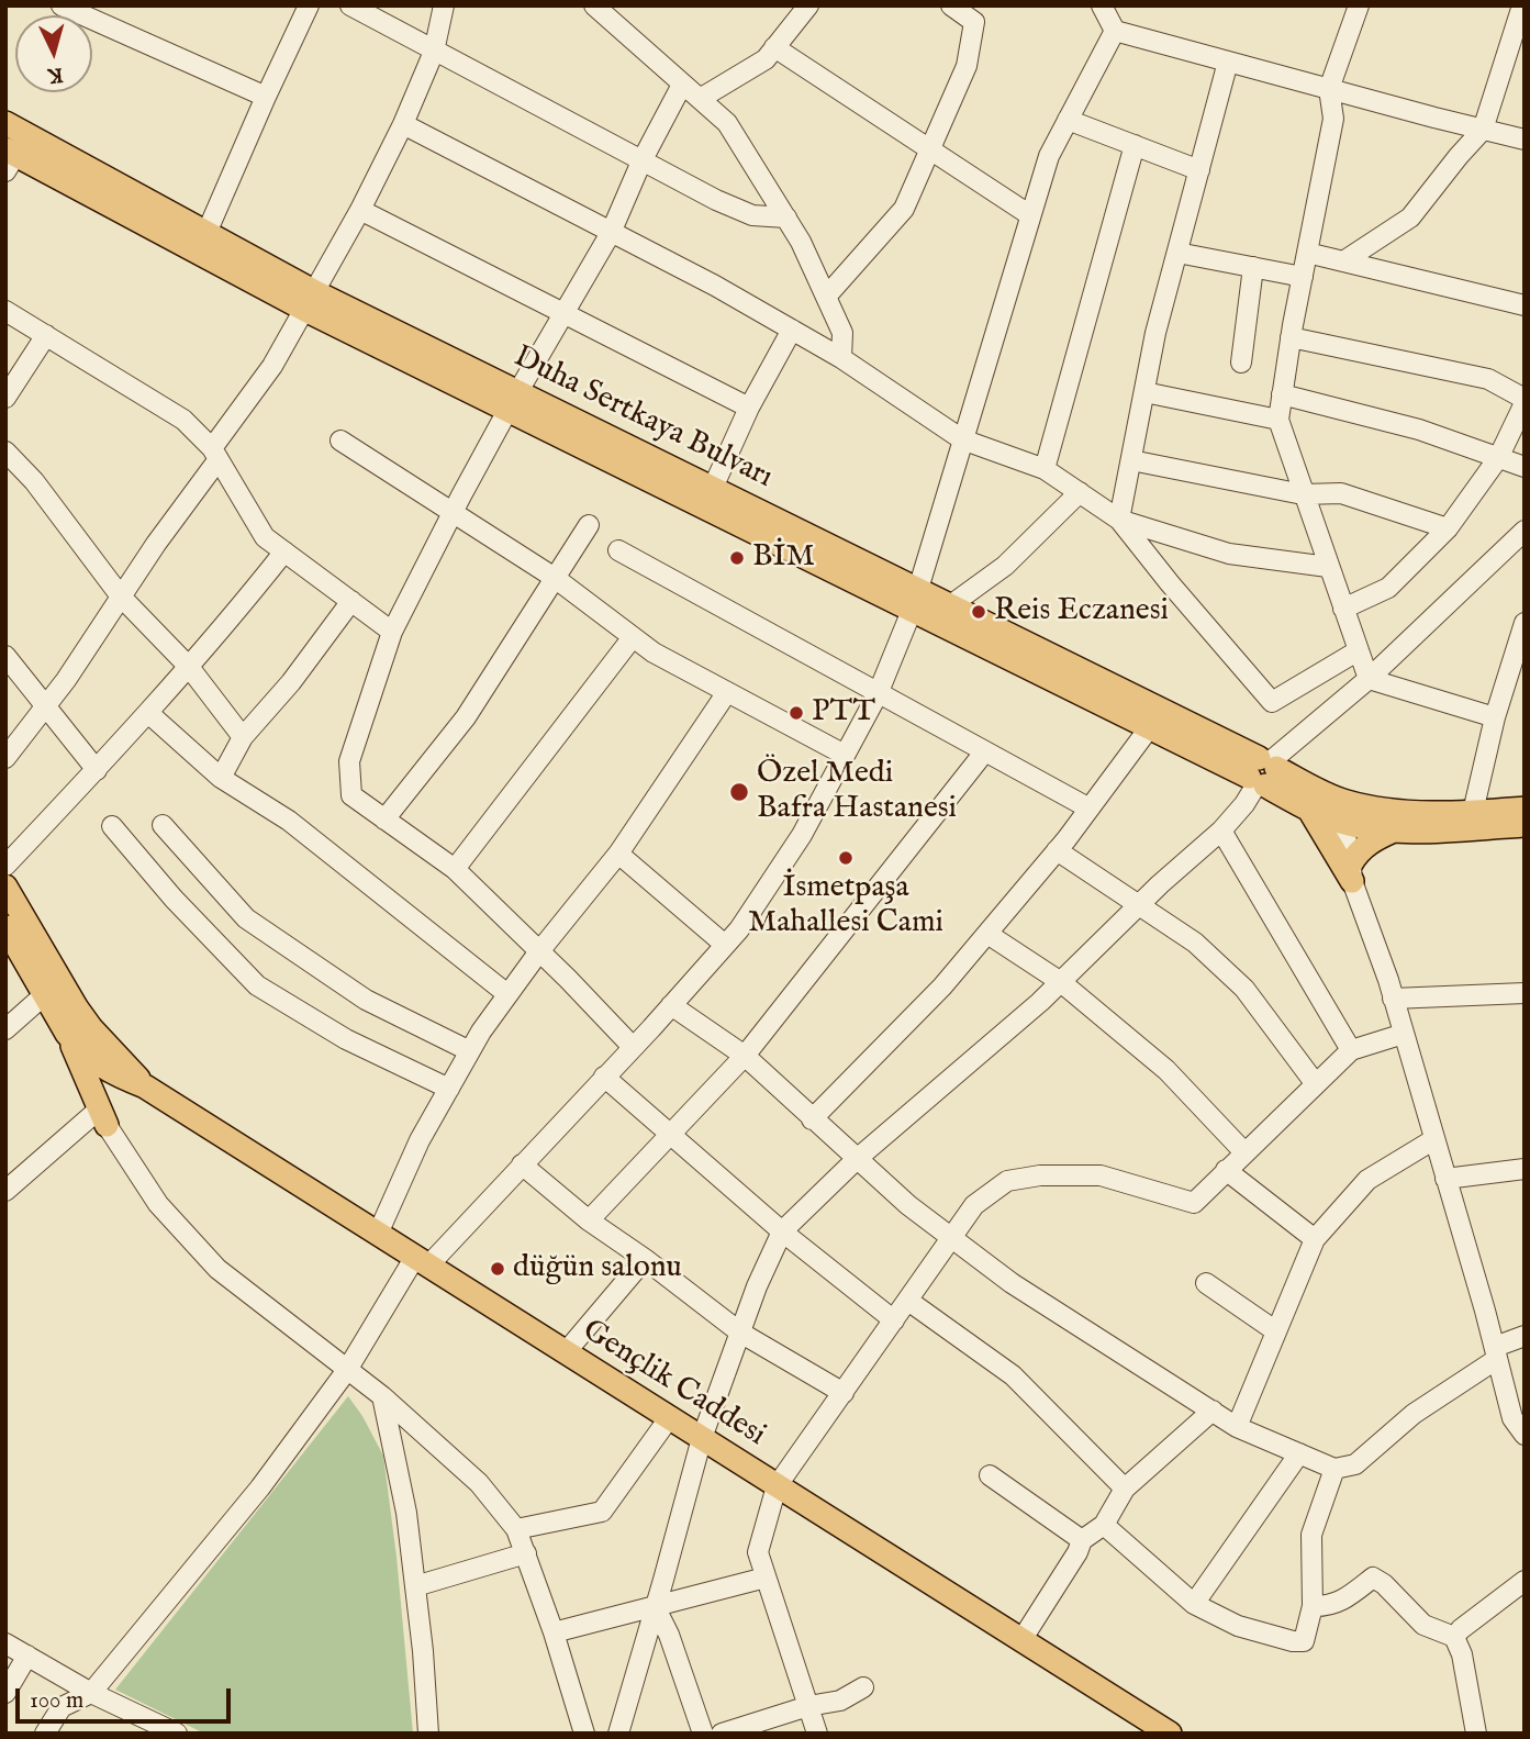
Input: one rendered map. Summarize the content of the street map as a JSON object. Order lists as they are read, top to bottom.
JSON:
{
  "streets": {
    "main road": ["Duha Sertkaya Bulvarı", "Gençlik Caddesi"]
  },
  "places": [
    "BİM",
    "Reis Eczanesi",
    "PTT",
    "Özel Medi Bafra Hastanesi",
    "İsmetpaşa Mahallesi Cami",
    "düğün salonu"
  ],
  "scale_bar": "100 m",
  "north": "bottom"
}
